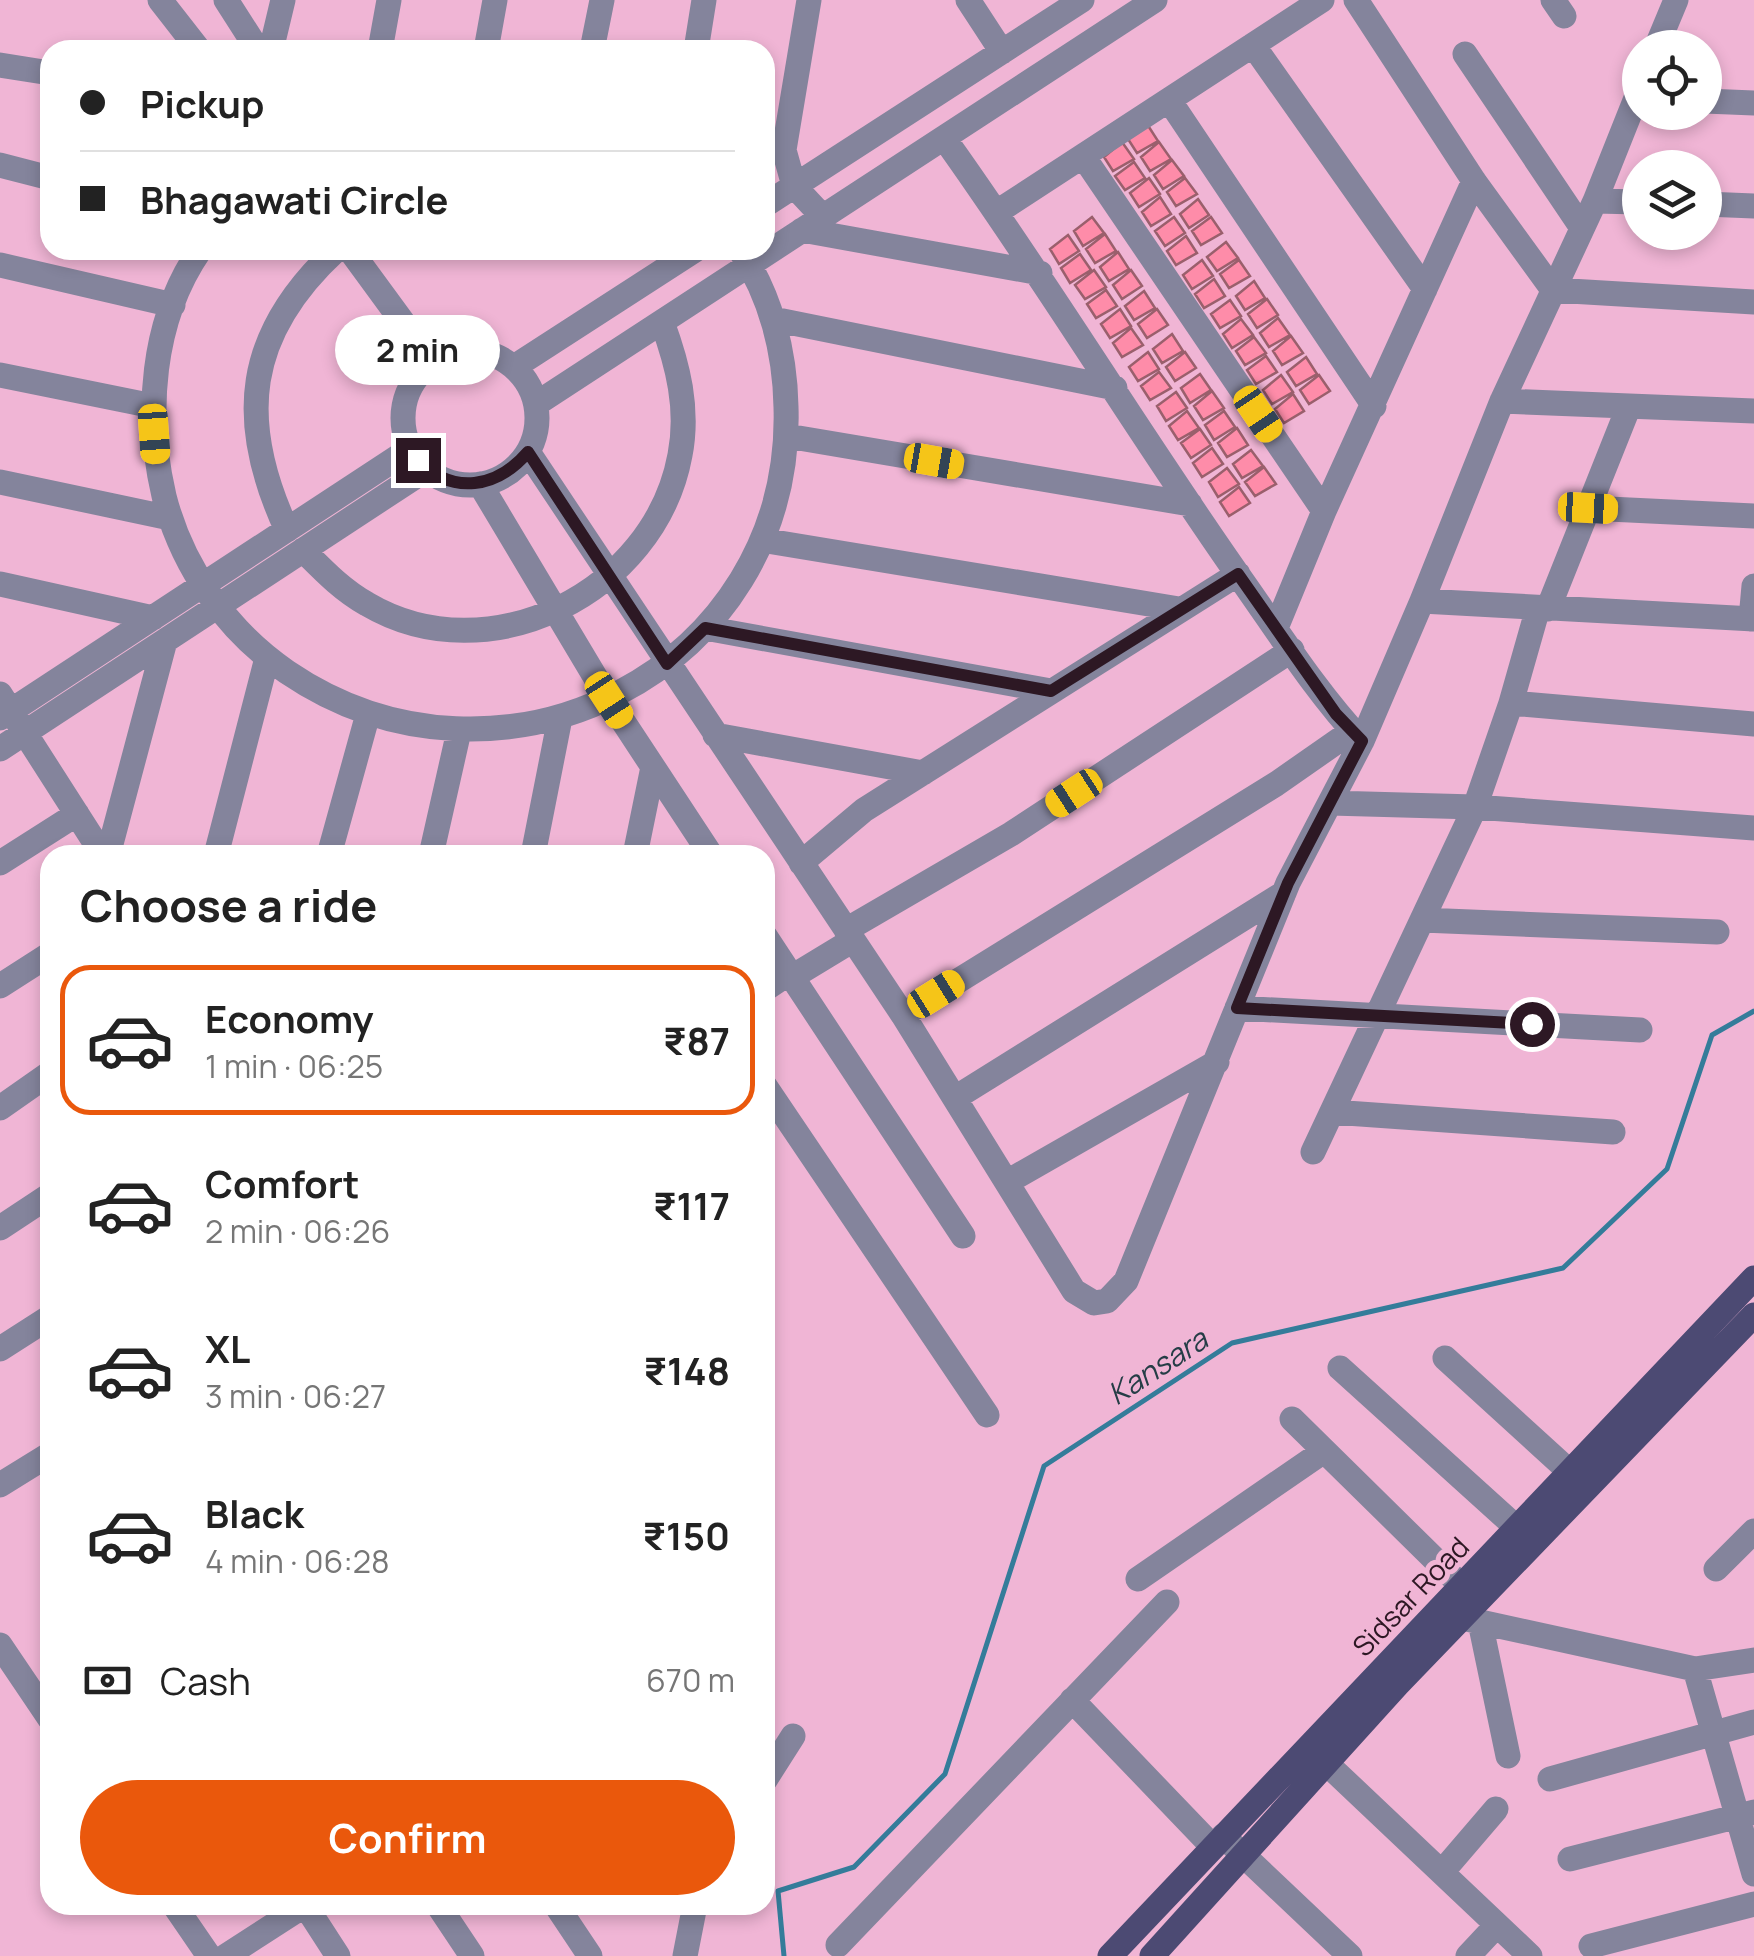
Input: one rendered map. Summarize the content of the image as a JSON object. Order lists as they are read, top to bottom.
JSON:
{
  "streets": {
    "main road": ["Sidsar Road"]
  },
  "water": ["Kansara"],
  "page": {
    "banner": ["Pickup", "Bhagawati Circle"],
    "bubble": "2 min",
    "heading": "Choose a ride",
    "list": [
      {
        "name": "Economy",
        "note": "1 min · 06:25",
        "value": "₹87"
      },
      {
        "name": "Comfort",
        "note": "2 min · 06:26",
        "value": "₹117"
      },
      {
        "name": "XL",
        "note": "3 min · 06:27",
        "value": "₹148"
      },
      {
        "name": "Black",
        "note": "4 min · 06:28",
        "value": "₹150"
      }
    ],
    "pay": ["Cash", "670 m"],
    "buttons": "Confirm"
  }
}
